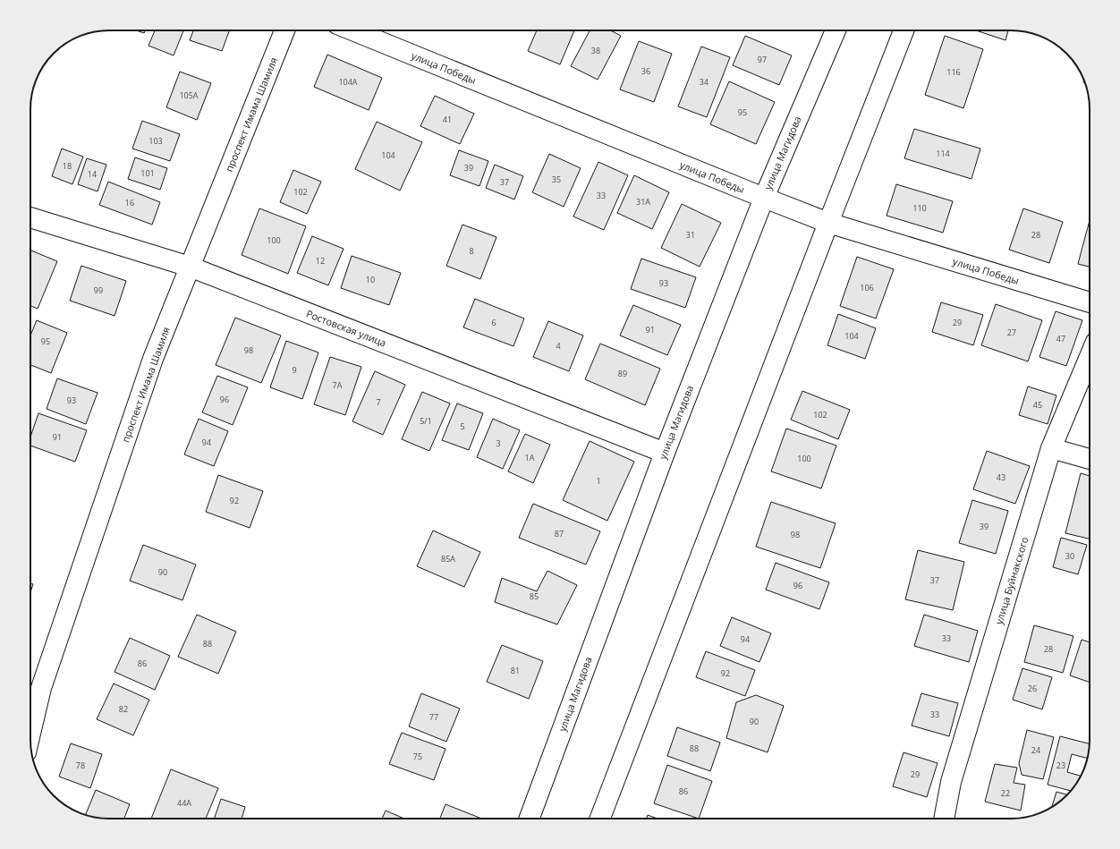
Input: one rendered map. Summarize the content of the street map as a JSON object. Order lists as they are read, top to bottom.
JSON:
{
  "streets": {
    "main road": [
      "улица Победы",
      "проспект Имама Шамиля",
      "улица Магидова",
      "Ростовская улица",
      "улица Буйнакского"
    ]
  },
  "crossings": [
    ["улица Победы", "улица Магидова"],
    ["проспект Имама Шамиля", "Ростовская улица"],
    ["улица Магидова", "Ростовская улица"]
  ],
  "house_numbers": [
    "38",
    "97",
    "36",
    "116",
    "104А",
    "34",
    "105А",
    "95",
    "41",
    "103",
    "114",
    "104",
    "18",
    "39",
    "101",
    "14",
    "35",
    "37",
    "102",
    "33",
    "31А",
    "16",
    "110",
    "31",
    "28",
    "100",
    "8",
    "12",
    "10",
    "93",
    "106",
    "99",
    "6",
    "29",
    "91",
    "27",
    "104",
    "47",
    "95",
    "4",
    "98",
    "9",
    "89",
    "7А",
    "96",
    "93",
    "7",
    "45",
    "102",
    "5/1",
    "5",
    "91",
    "94",
    "3",
    "1А",
    "100",
    "43",
    "1",
    "92",
    "39",
    "87",
    "98",
    "30",
    "85А",
    "90",
    "37",
    "96",
    "85",
    "33",
    "94",
    "88",
    "28",
    "86",
    "81",
    "92",
    "26",
    "82",
    "33",
    "77",
    "90",
    "88",
    "24",
    "75",
    "78",
    "23",
    "29",
    "86",
    "22",
    "44А"
  ]
}
